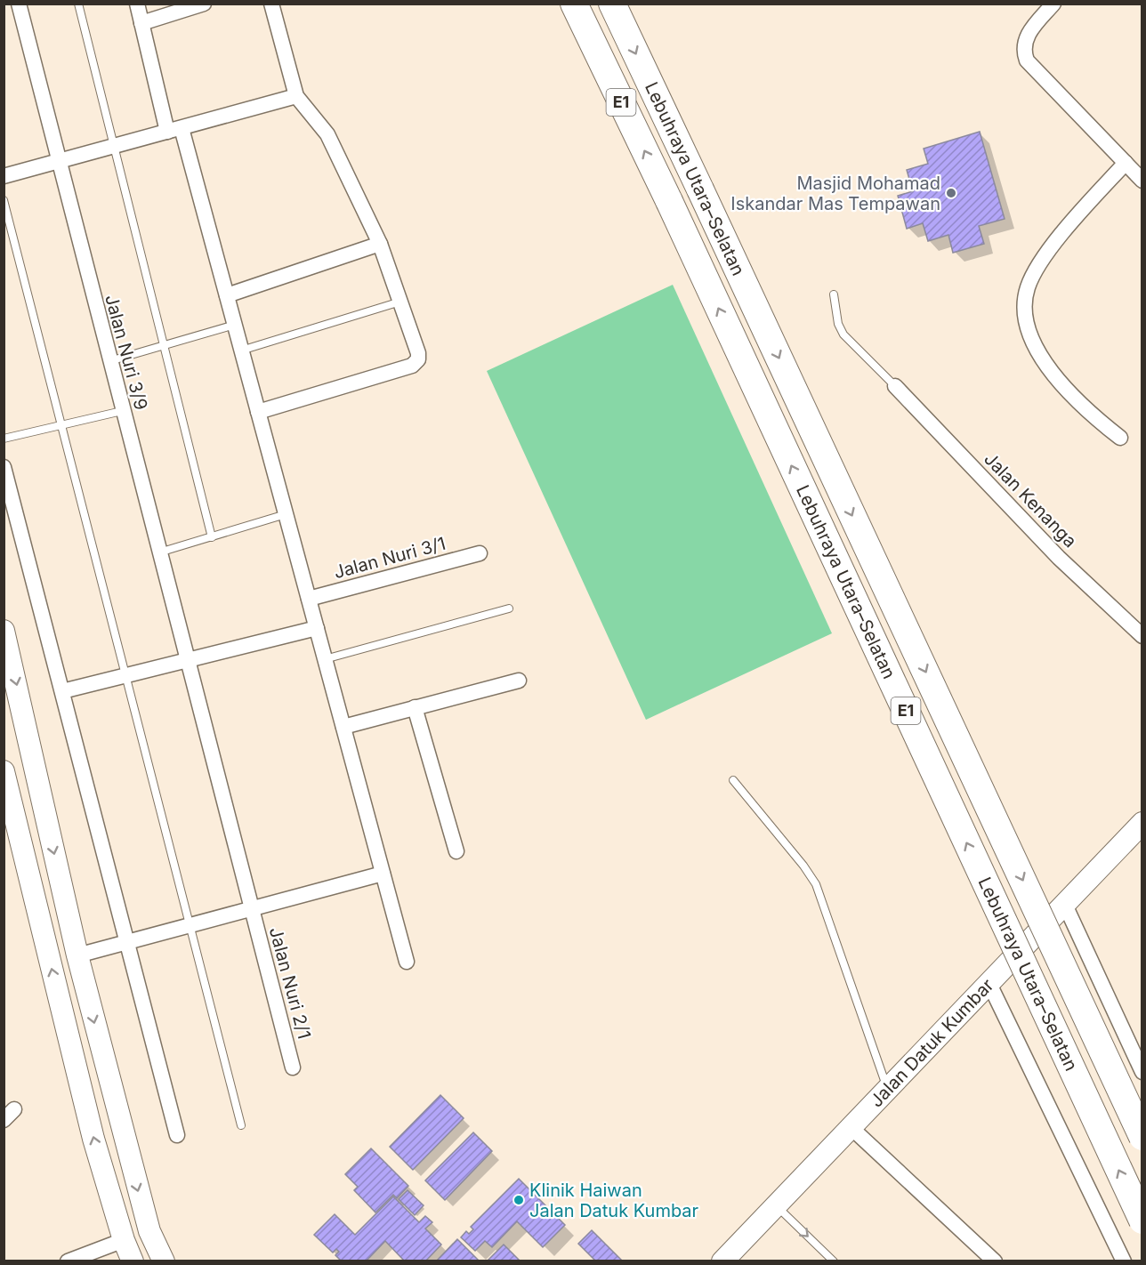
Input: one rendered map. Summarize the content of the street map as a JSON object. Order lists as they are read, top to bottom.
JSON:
{
  "streets": {
    "highway": ["E1", "Lebuhraya Utara–Selatan"],
    "main road": ["Jalan Datuk Kumbar"],
    "street": [
      "Jalan Nuri 3/9",
      "Jalan Kenanga",
      "Jalan Nuri 3/1",
      "Jalan Nuri 2/1"
    ]
  },
  "crossings": [
    ["Jalan Nuri 3/9", "Jalan Nuri 2/1"]
  ],
  "places": ["Masjid Mohamad Iskandar Mas Tempawan", "Klinik Haiwan Jalan Datuk Kumbar"]
}
